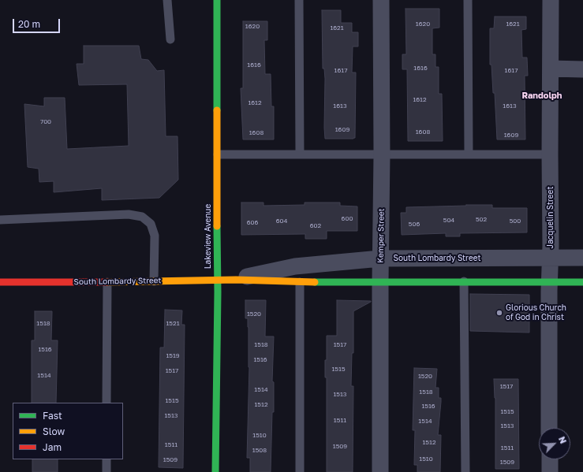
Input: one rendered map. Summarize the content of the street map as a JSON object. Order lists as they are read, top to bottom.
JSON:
{
  "streets": {
    "street": [
      "Jacquelin Street",
      "Kemper Street",
      "Lakeview Avenue",
      "South Lombardy Street"
    ]
  },
  "crossings": [
    ["Jacquelin Street", "South Lombardy Street"],
    ["Kemper Street", "South Lombardy Street"],
    ["Lakeview Avenue", "South Lombardy Street"]
  ],
  "districts": ["Randolph"],
  "places": ["Glorious Church of God in Christ"],
  "house_numbers": [
    "1620",
    "1621",
    "1620",
    "1621",
    "1616",
    "1616",
    "1617",
    "1617",
    "1612",
    "1612",
    "1613",
    "1613",
    "700",
    "1609",
    "1608",
    "1608",
    "1609",
    "600",
    "502",
    "504",
    "604",
    "500",
    "606",
    "506",
    "602",
    "1520",
    "1518",
    "1521",
    "1518",
    "1517",
    "1516",
    "1519",
    "1516",
    "1515",
    "1517",
    "1514",
    "1520",
    "1517",
    "1514",
    "1518",
    "1513",
    "1515",
    "1512",
    "1516",
    "1515",
    "1513",
    "1511",
    "1514",
    "1513",
    "1510",
    "1512",
    "1511",
    "1509",
    "1511",
    "1508",
    "1510",
    "1509",
    "1509"
  ],
  "legend": ["Fast", "Slow", "Jam"],
  "scale_bar": "20 m",
  "north": "top right"
}
